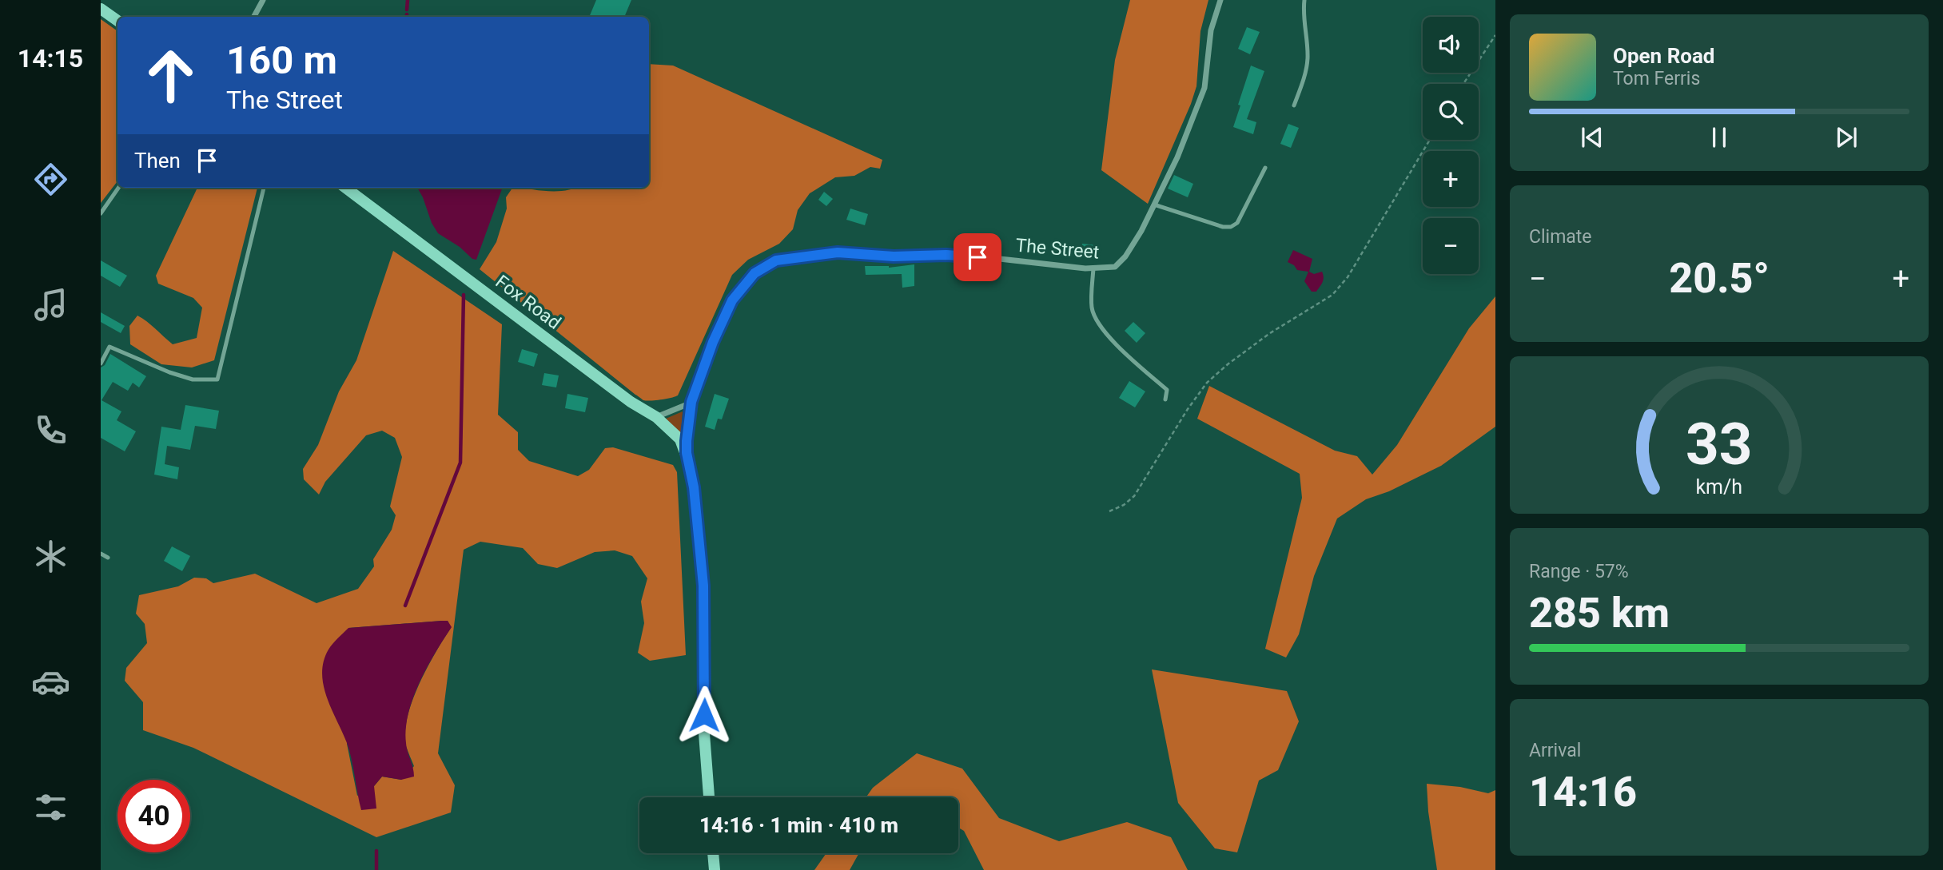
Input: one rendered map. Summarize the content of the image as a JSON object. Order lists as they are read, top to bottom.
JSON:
{
  "streets": {
    "street": ["The Street", "Fox Road"]
  },
  "crossings": [
    ["The Street", "Fox Road"]
  ],
  "page": {
    "tabs": "14:15",
    "map_buttons": ["+", "−"],
    "turn": ["160 m", "The Street"],
    "song": ["Open Road", "Tom Ferris"],
    "then": "Then",
    "tile": [
      "Climate",
      ["Range · 57%", "285 km"],
      ["Arrival", "14:16"]
    ],
    "heat": ["−", "20.5°", "+"],
    "limit": "40",
    "trip": "14:16 · 1 min · 410 m",
    "gauge": ["33", "km/h"]
  }
}
